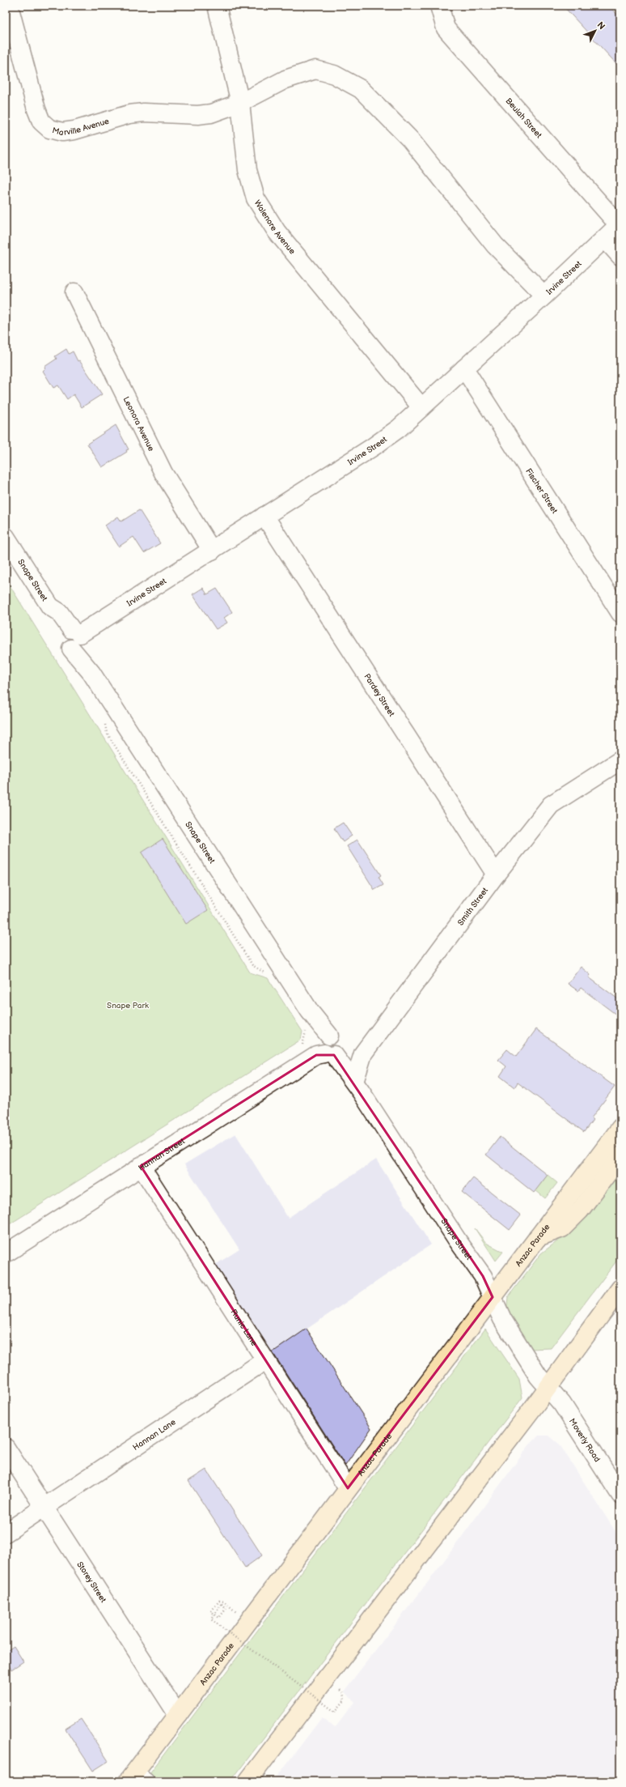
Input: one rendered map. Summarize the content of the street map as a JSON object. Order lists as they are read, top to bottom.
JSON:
{
  "streets": {
    "main road": ["Anzac Parade"],
    "street": [
      "Beulah Street",
      "Marville Avenue",
      "Walenore Avenue",
      "Irvine Street",
      "Leonora Avenue",
      "Fischer Street",
      "Snape Street",
      "Pardey Street",
      "Smith Street",
      "Hannan Street",
      "Runic Lane",
      "Hannan Lane",
      "Moverly Road",
      "Storey Street"
    ]
  },
  "crossings": [
    ["Beulah Street", "Irvine Street"],
    ["Marville Avenue", "Walenore Avenue"],
    ["Marville Avenue", "Irvine Street"],
    ["Walenore Avenue", "Irvine Street"],
    ["Irvine Street", "Leonora Avenue"],
    ["Irvine Street", "Fischer Street"],
    ["Irvine Street", "Snape Street"],
    ["Irvine Street", "Pardey Street"],
    ["Snape Street", "Smith Street"],
    ["Snape Street", "Hannan Street"],
    ["Snape Street", "Anzac Parade"],
    ["Snape Street", "Moverly Road"],
    ["Pardey Street", "Smith Street"],
    ["Hannan Street", "Runic Lane"],
    ["Anzac Parade", "Runic Lane"],
    ["Anzac Parade", "Storey Street"],
    ["Runic Lane", "Hannan Lane"],
    ["Hannan Lane", "Storey Street"]
  ],
  "parks": ["Snape Park"],
  "north": "top right"
}
